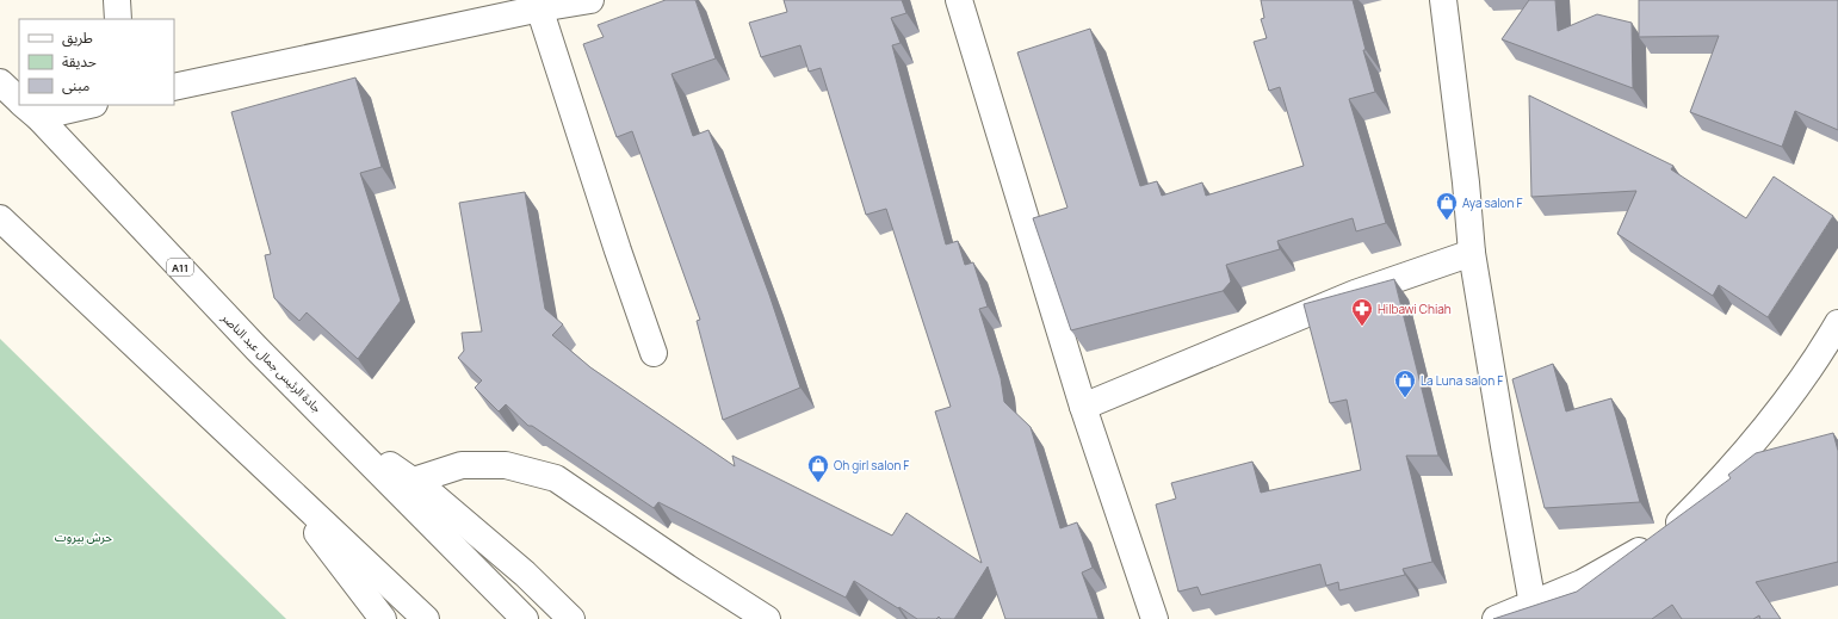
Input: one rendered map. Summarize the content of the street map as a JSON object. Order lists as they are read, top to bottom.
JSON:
{
  "streets": {
    "main road": ["A11", "جادة الرئيس جمال عبد الناصر"]
  },
  "crossings": [
    ["A11", "جادة الرئيس جمال عبد الناصر"]
  ],
  "parks": ["حرش بيروت"],
  "places": {
    "shop": ["Aya salon F", "La Luna salon F", "Oh girl salon F"],
    "pharmacy": ["Hilbawi Chiah"]
  },
  "legend": ["طريق", "حديقة", "مبنى"]
}
